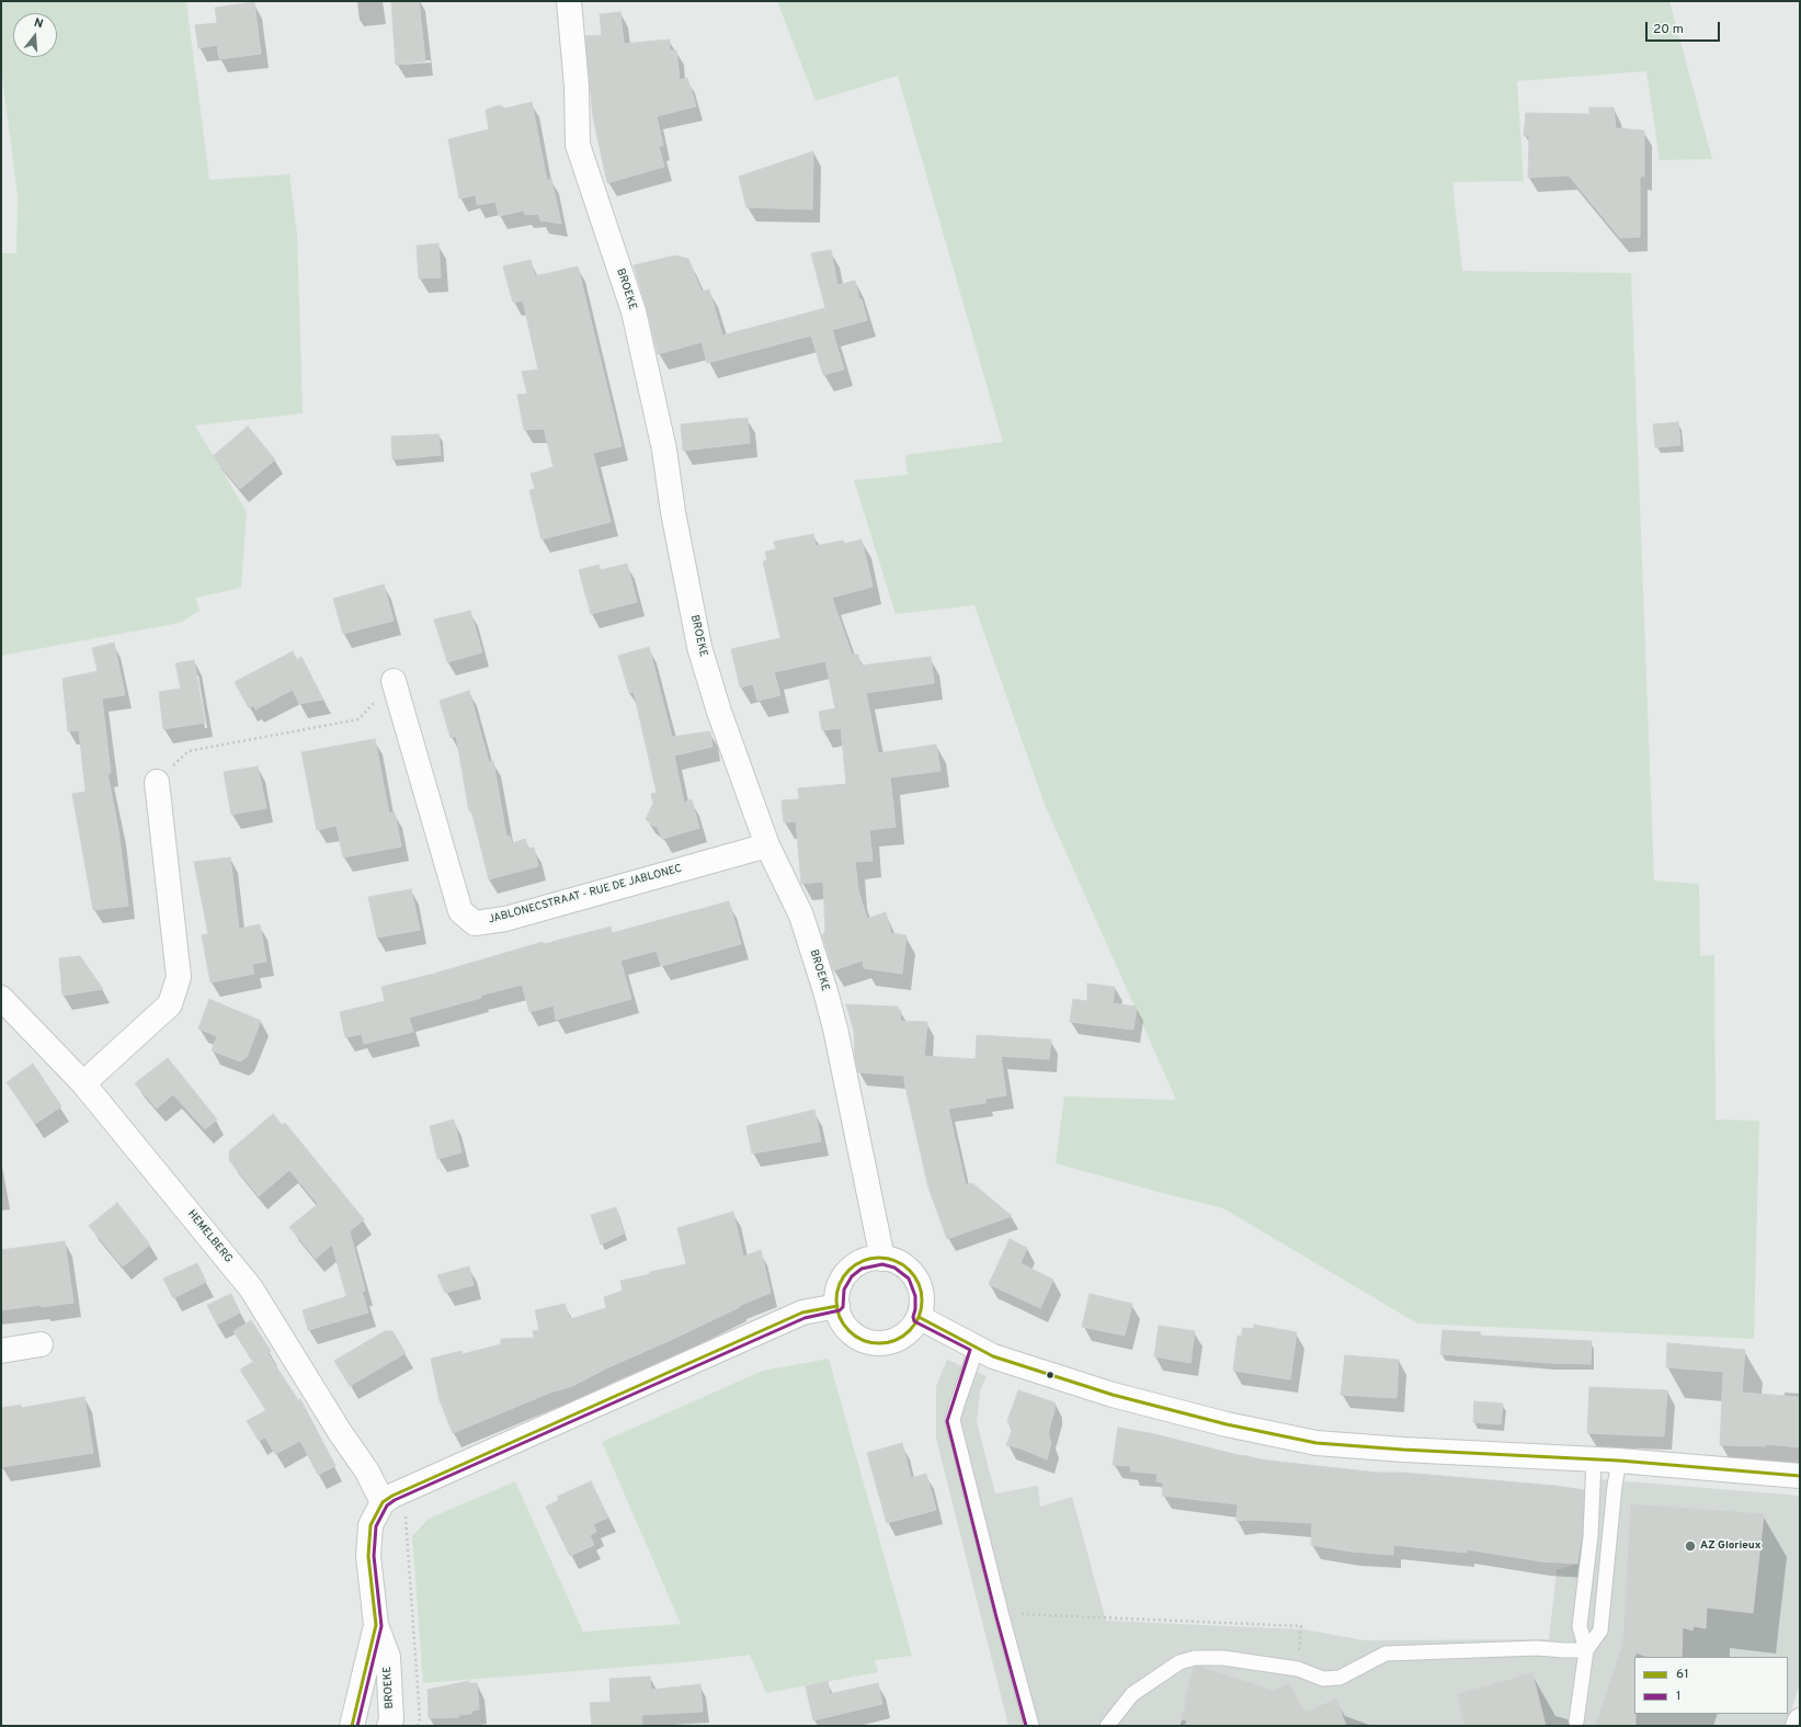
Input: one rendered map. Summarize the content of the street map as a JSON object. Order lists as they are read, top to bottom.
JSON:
{
  "streets": {
    "street": ["BROEKE", "JABLONECSTRAAT - RUE DE JABLONEC", "HEMELBERG"]
  },
  "crossings": [
    ["BROEKE", "JABLONECSTRAAT - RUE DE JABLONEC"],
    ["BROEKE", "HEMELBERG"]
  ],
  "places": ["AZ Glorieux"],
  "lines": ["transit line 61", "transit line 1"],
  "legend": ["61", "1"],
  "scale_bar": "20 m",
  "north": "top"
}
